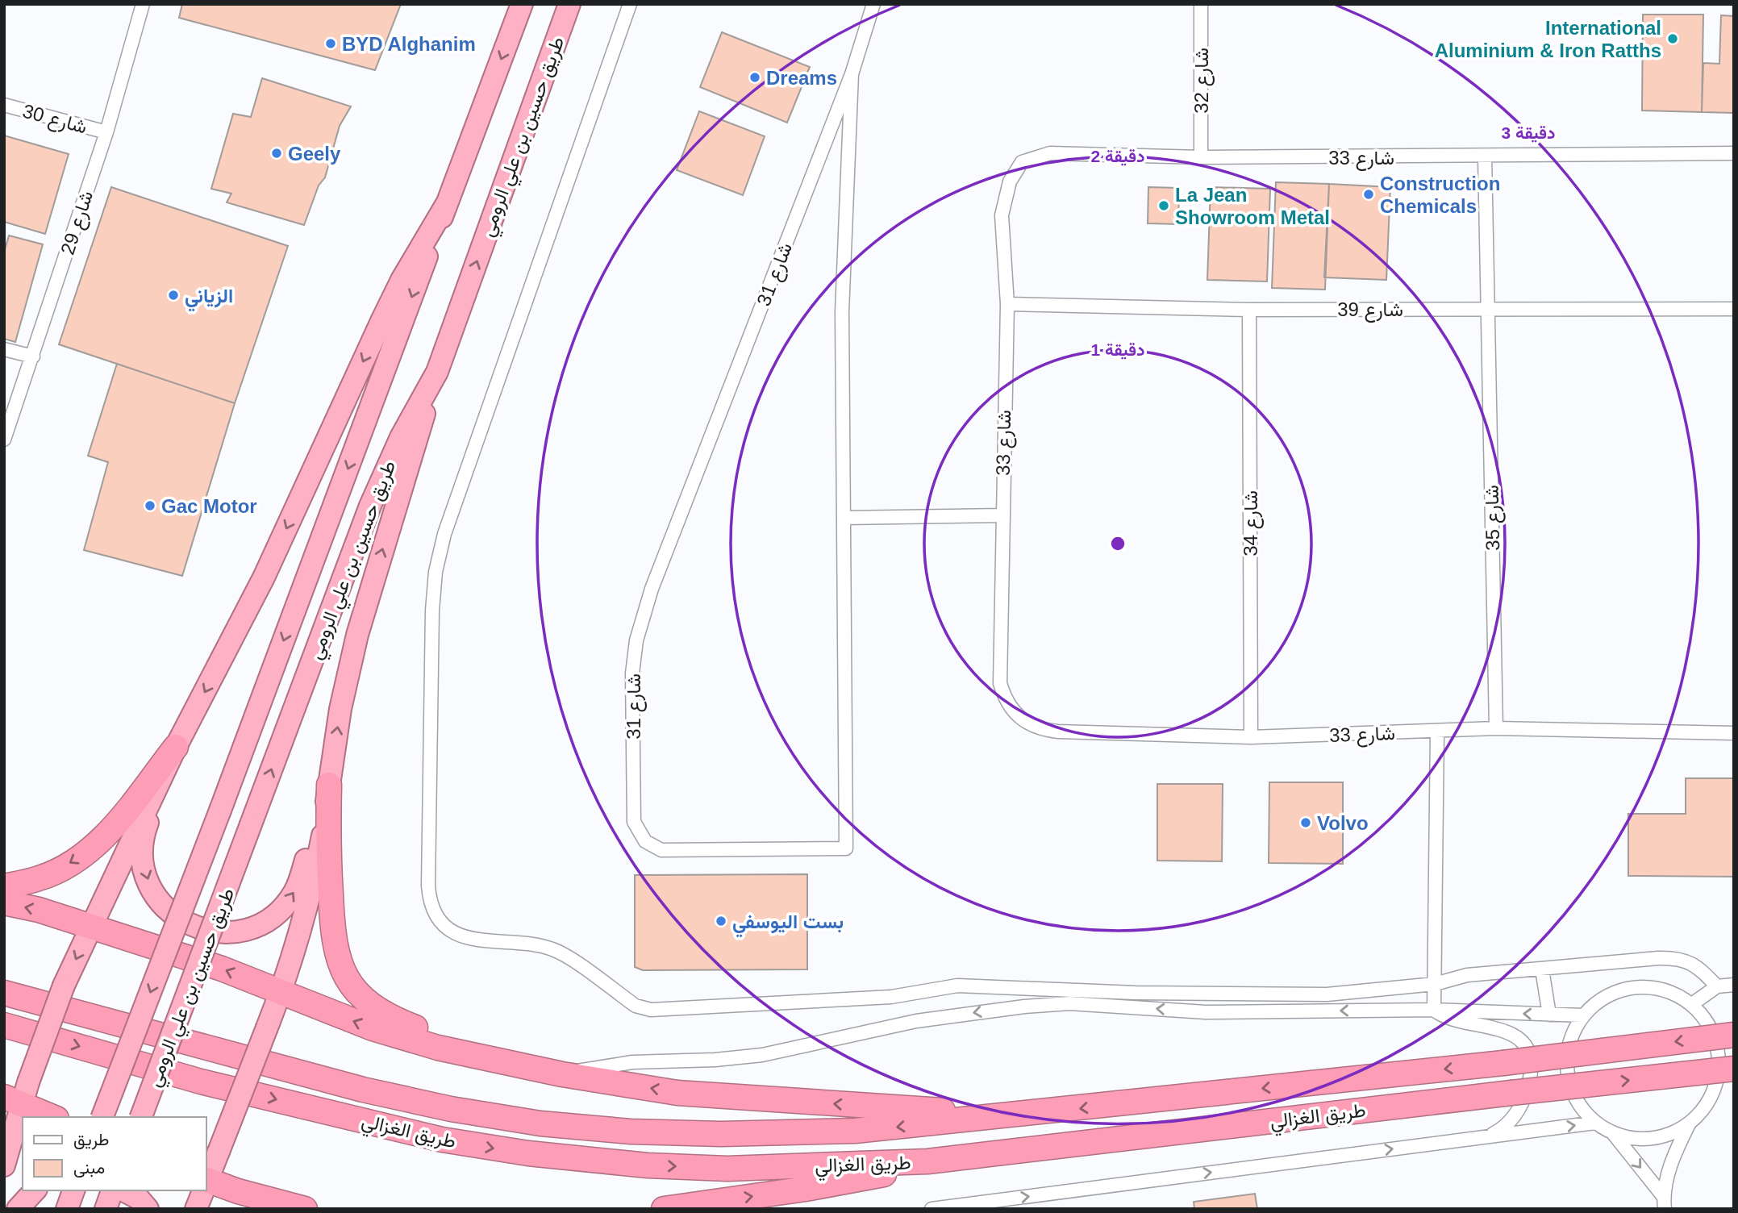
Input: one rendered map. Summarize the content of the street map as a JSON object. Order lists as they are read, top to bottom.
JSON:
{
  "streets": {
    "highway": ["طريق حسين بن علي الرومي", "طريق الغزالي"],
    "street": [
      "32 شارع",
      "شارع 30",
      "شارع 33",
      "شارع 29",
      "شارع 31",
      "شارع 39",
      "شارع 35",
      "شارع 34"
    ]
  },
  "crossings": [
    ["32 شارع", "شارع 33"],
    ["شارع 30", "شارع 29"],
    ["شارع 33", "شارع 39"],
    ["شارع 33", "شارع 35"],
    ["شارع 33", "شارع 34"],
    ["شارع 39", "شارع 35"],
    ["شارع 39", "شارع 34"]
  ],
  "places": [
    "International Aluminium & Iron Ratths",
    "BYD Alghanim",
    "Dreams",
    "Geely",
    "Construction Chemicals",
    "La Jean Showroom Metal",
    "الزياني",
    "Gac Motor",
    "Volvo",
    "بست اليوسفي"
  ],
  "legend": ["طريق", "مبنى"],
  "rings": ["3 دقيقة", "2 دقيقة", "1 دقيقة"]
}
